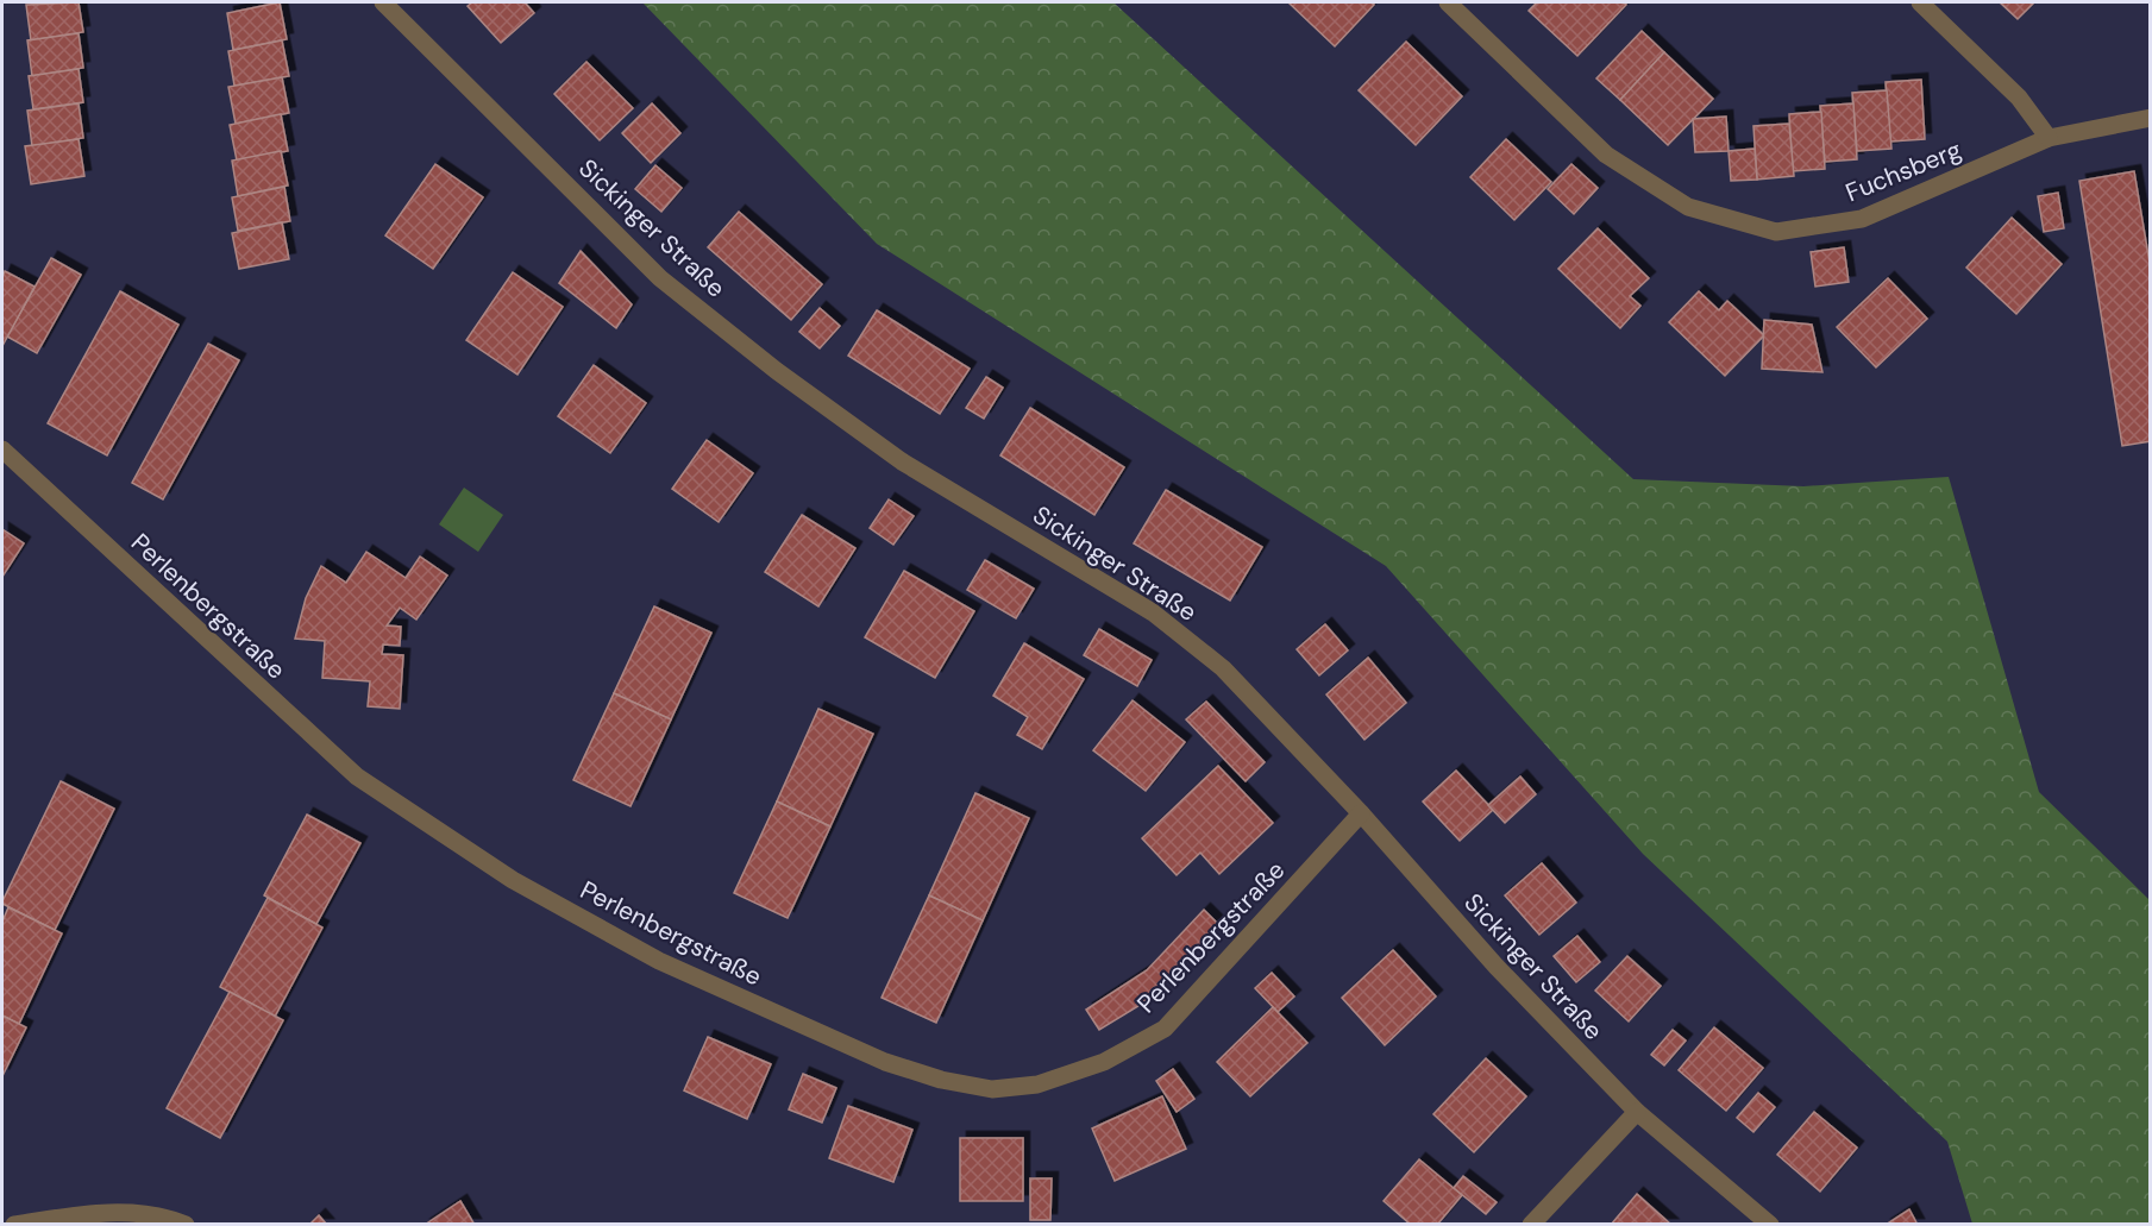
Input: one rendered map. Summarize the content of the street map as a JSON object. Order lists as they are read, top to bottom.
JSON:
{
  "streets": {
    "street": ["Fuchsberg", "Sickinger Straße", "Perlenbergstraße"]
  },
  "crossings": [
    ["Sickinger Straße", "Perlenbergstraße"]
  ]
}
